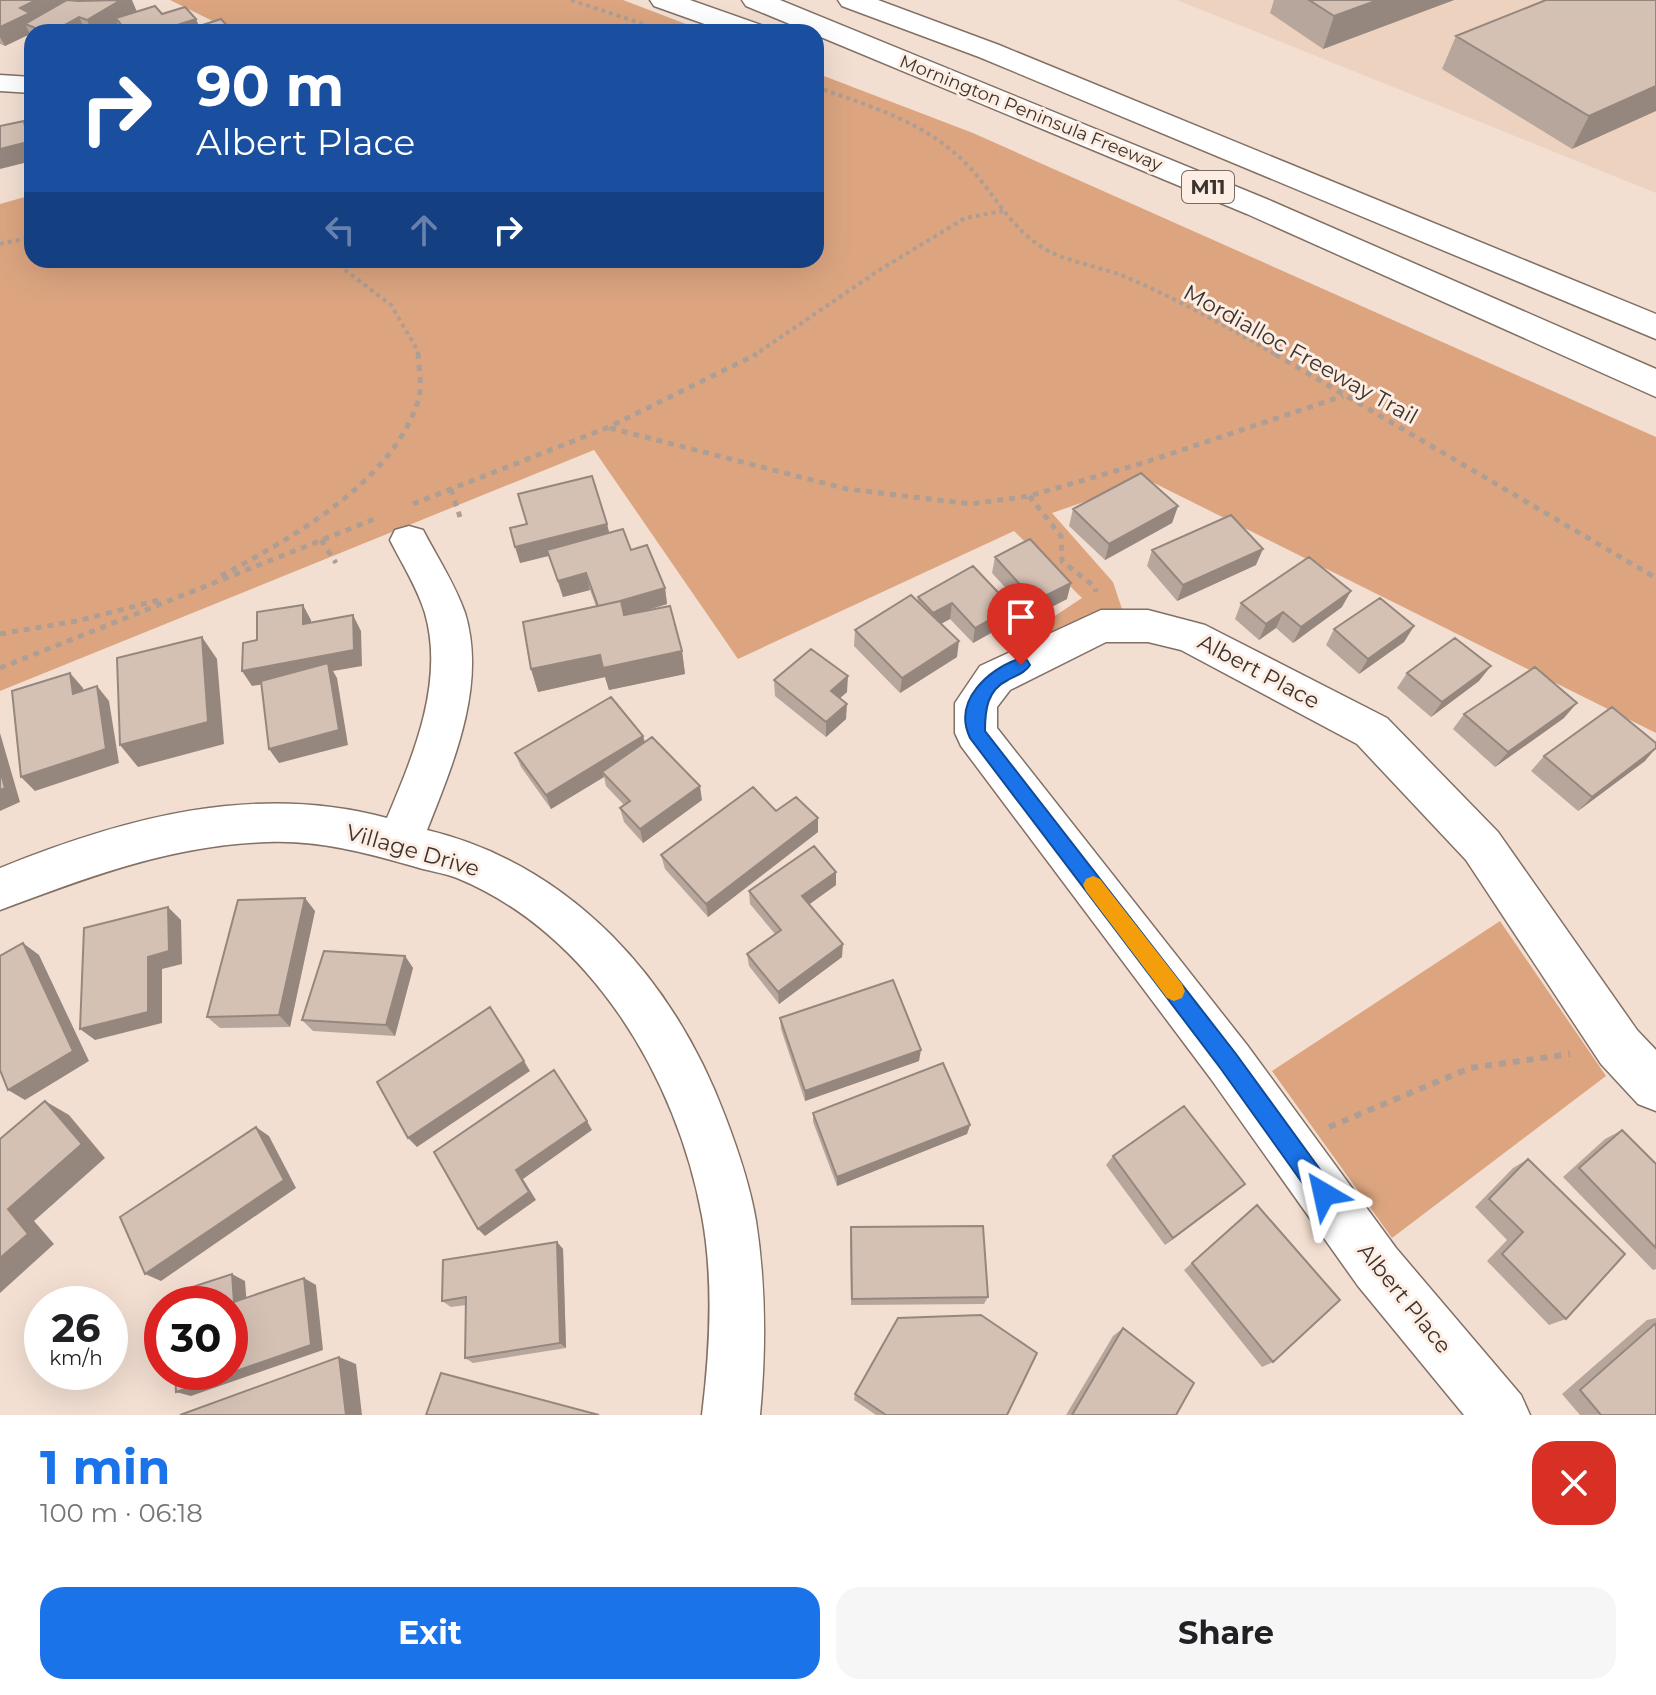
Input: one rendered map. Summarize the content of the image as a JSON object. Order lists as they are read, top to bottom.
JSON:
{
  "streets": {
    "highway": ["Mornington Peninsula Freeway", "M11"],
    "street": ["Albert Place", "Village Drive"],
    "path": ["Mordialloc Freeway Trail"]
  },
  "page": {
    "turn": ["90 m", "Albert Place"],
    "speed": "26 km/h",
    "limit": "30",
    "heading": ["1 min", "100 m · 06:18"],
    "buttons": ["Exit", "Share"]
  }
}
